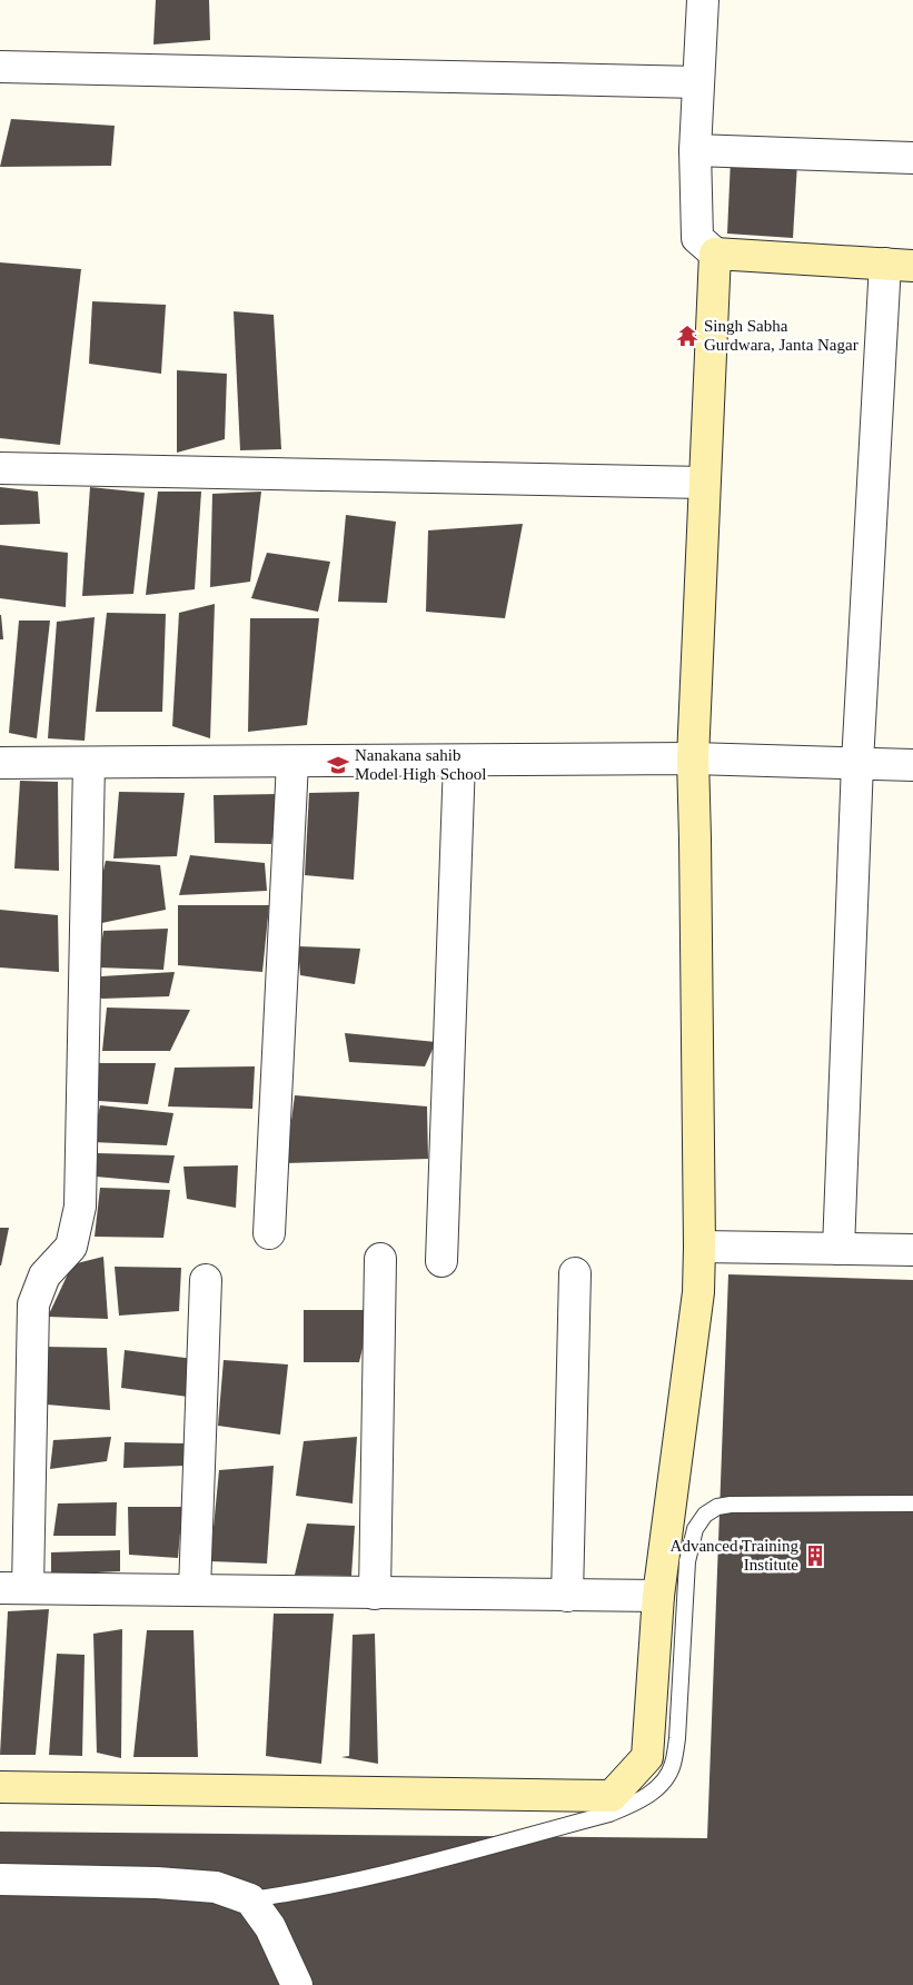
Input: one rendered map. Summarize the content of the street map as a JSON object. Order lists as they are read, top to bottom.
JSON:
{
  "places": {
    "temple": ["Singh Sabha Gurdwara, Janta Nagar"],
    "school or university": ["Nanakana sahib Model High School"],
    "building": ["Advanced Training Institute"]
  }
}
